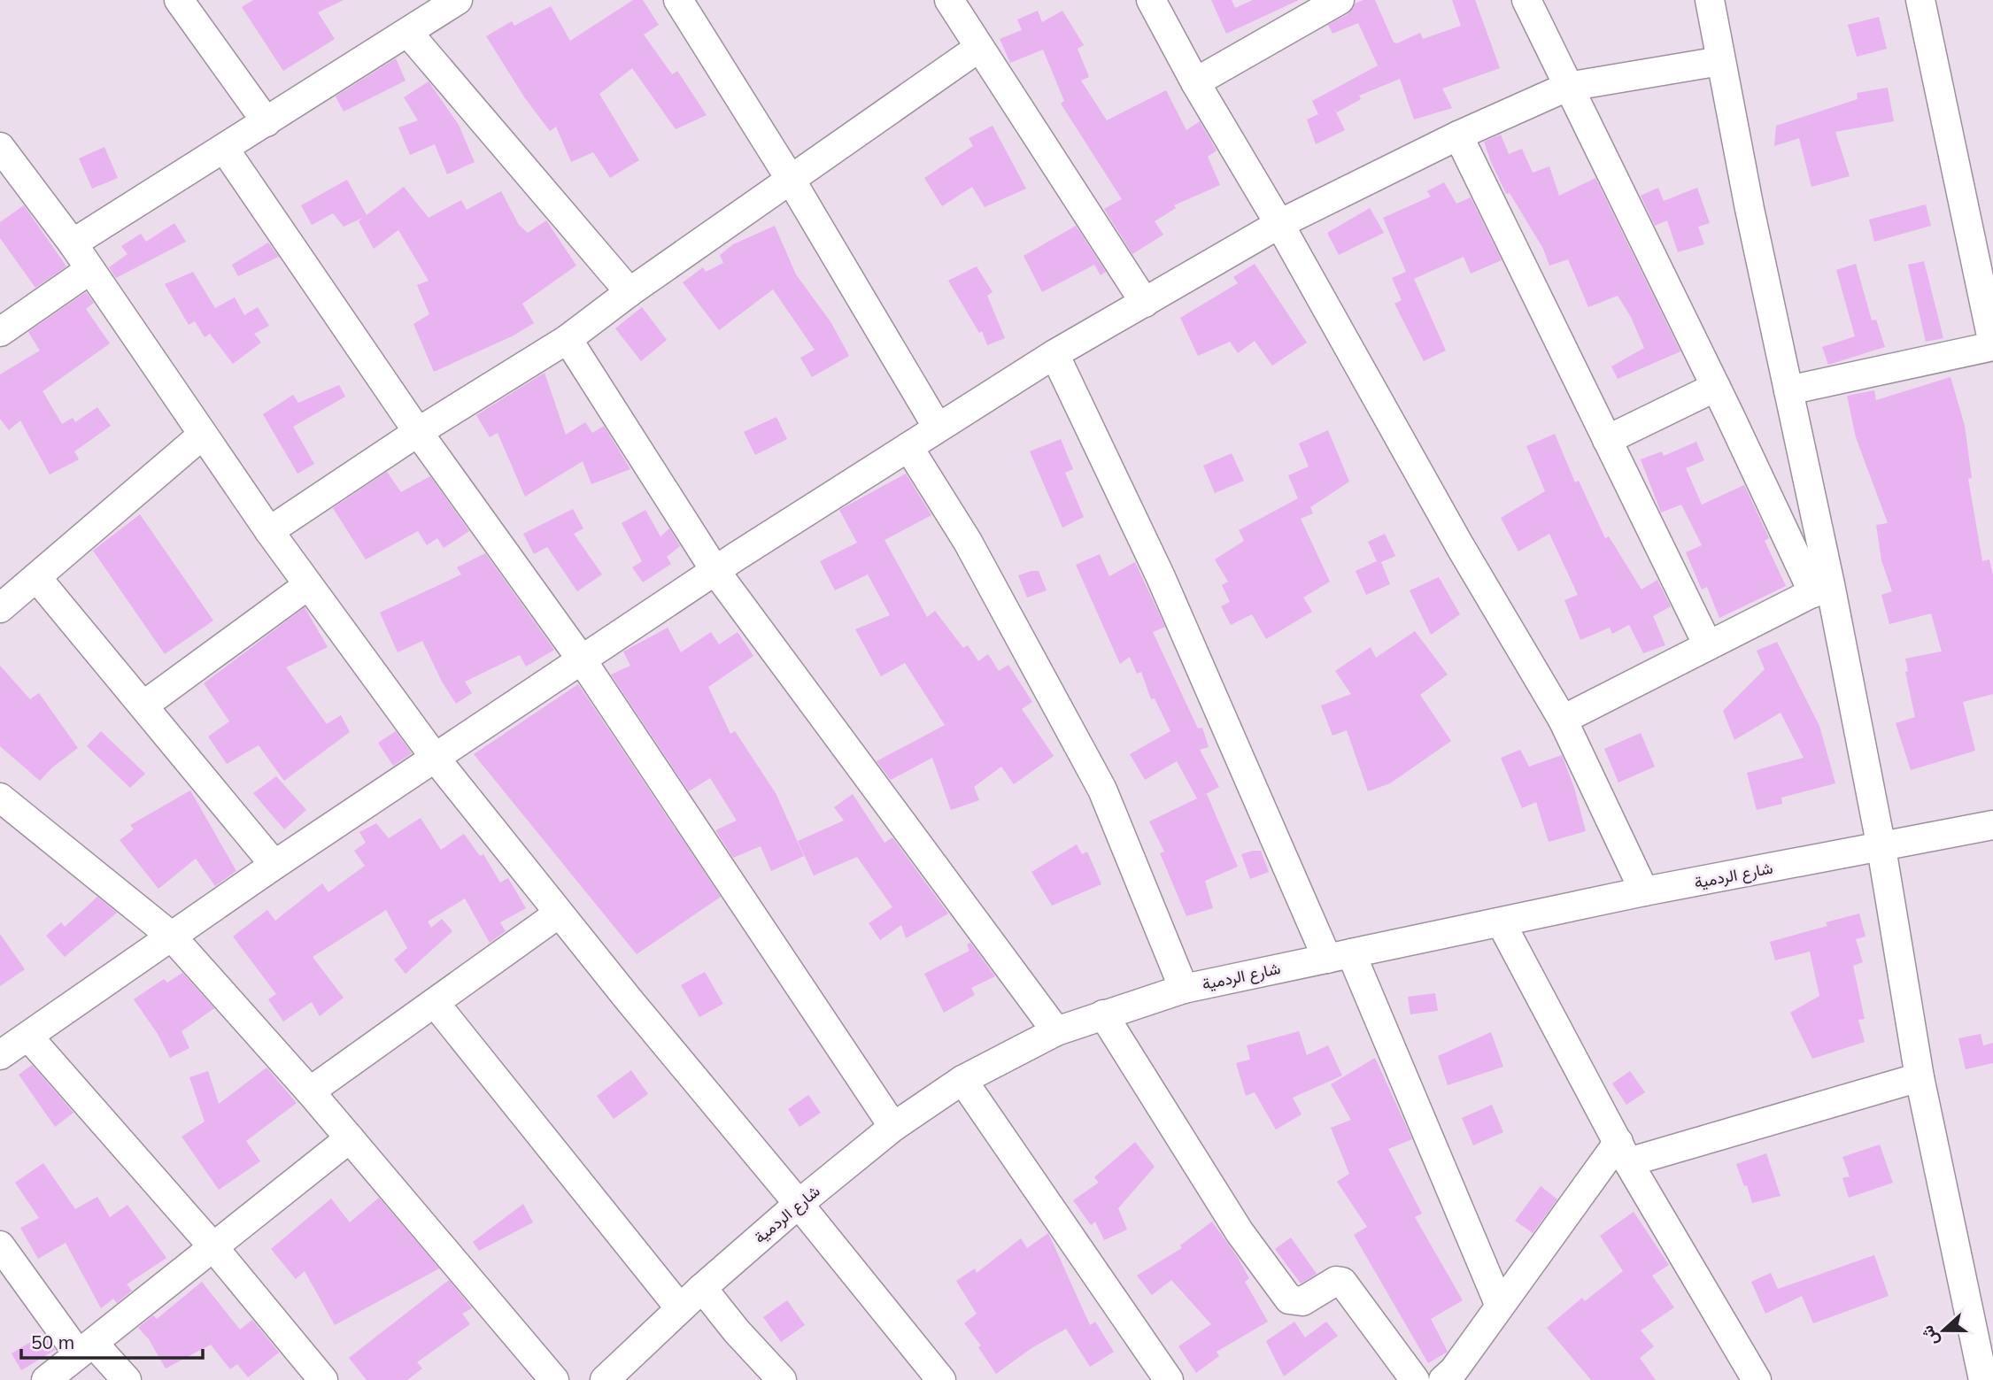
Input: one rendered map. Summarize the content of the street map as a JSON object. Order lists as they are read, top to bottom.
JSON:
{
  "streets": {
    "street": ["شارع الردمية"]
  },
  "scale_bar": "50 m",
  "north": "left"
}
